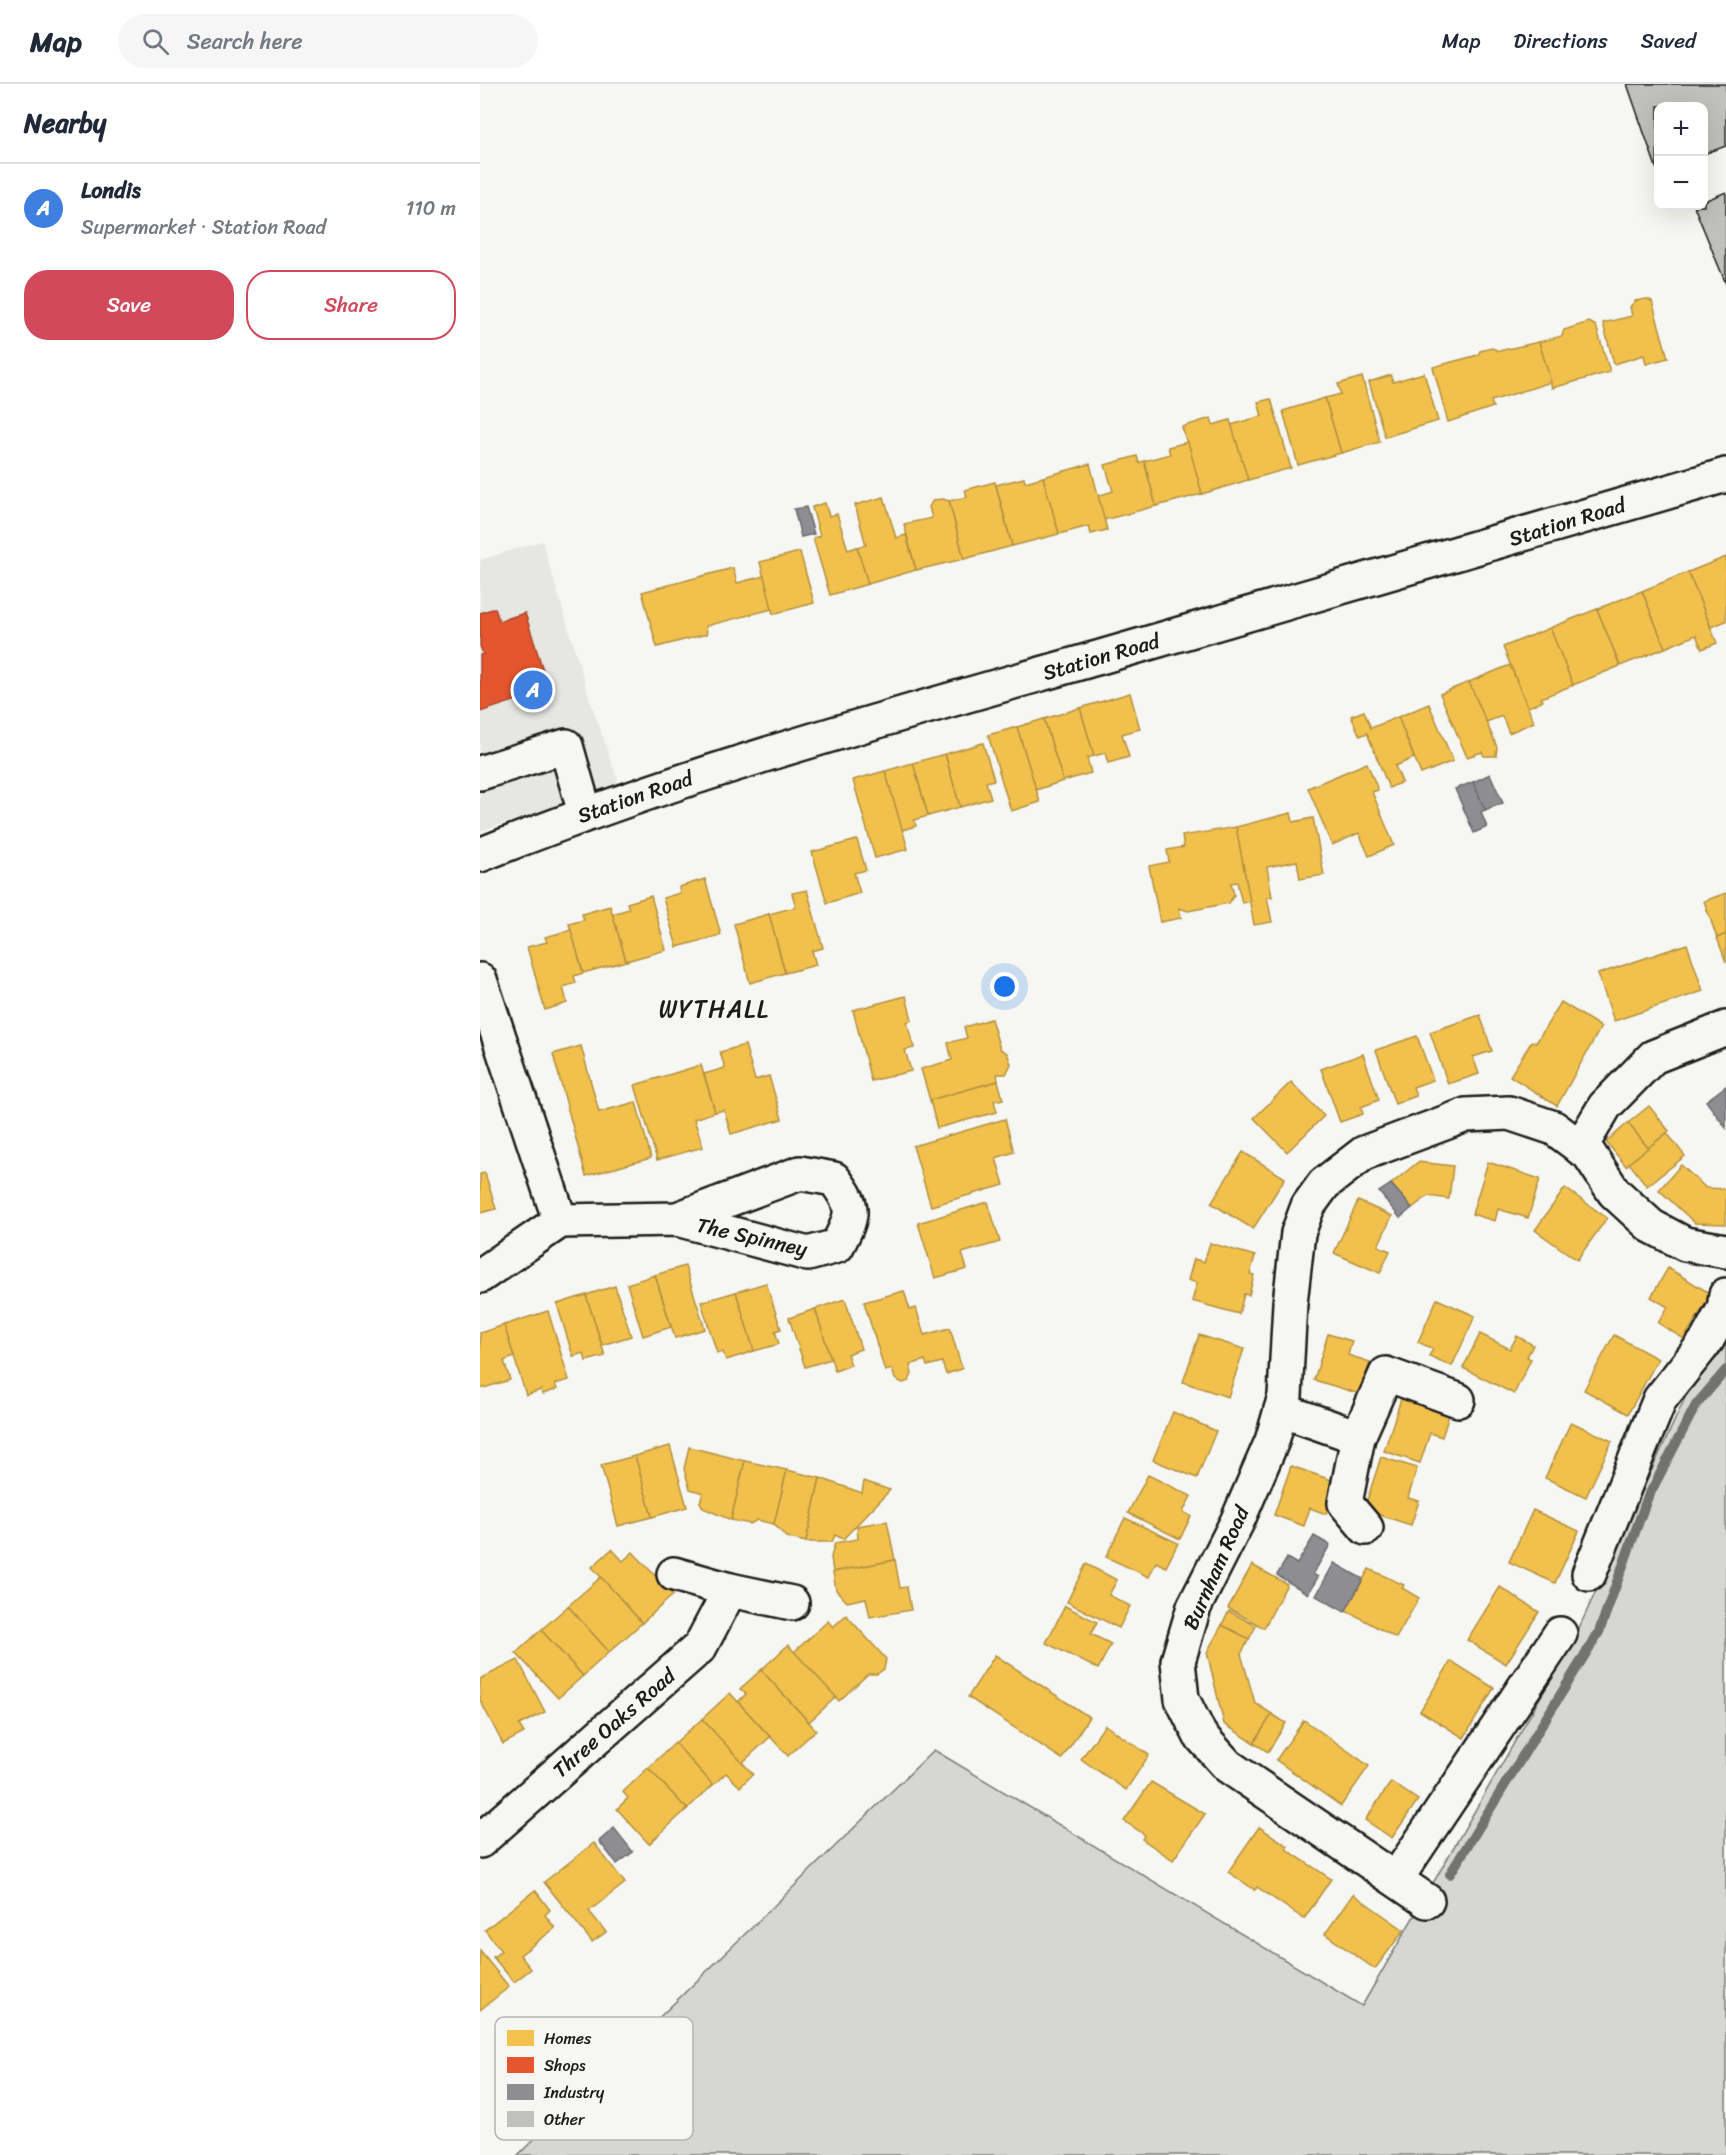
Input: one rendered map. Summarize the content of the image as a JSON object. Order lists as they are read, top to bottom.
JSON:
{
  "streets": {
    "street": [
      "Station Road",
      "The Spinney",
      "Burnham Road",
      "Three Oaks Road"
    ]
  },
  "districts": ["WYTHALL"],
  "legend": [
    "Homes",
    "Shops",
    "Industry",
    "Other"
  ],
  "page": {
    "header": "Map",
    "search": "Search here",
    "nav": ["Map", "Directions", "Saved"],
    "heading": "Nearby",
    "map_buttons": ["+", "−"],
    "list": [
      {
        "mark": "A",
        "name": "Londis",
        "note": "Supermarket · Station Road",
        "value": "110 m"
      }
    ],
    "buttons": ["Save", "Share"],
    "pins": "A"
  }
}
